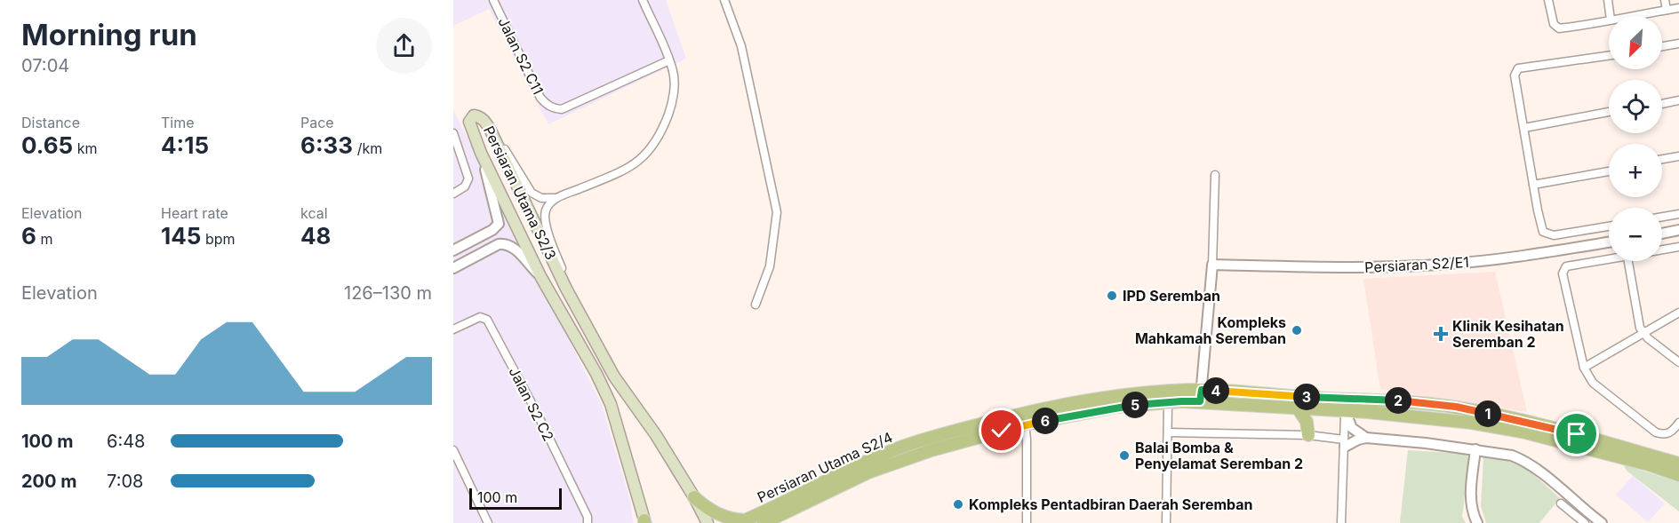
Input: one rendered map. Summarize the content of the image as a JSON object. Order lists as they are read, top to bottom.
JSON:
{
  "streets": {
    "main road": ["Persiaran Utama S2/3", "Persiaran Utama S2/4"],
    "street": ["Jalan S2 C11", "Persiaran S2/E1", "Jalan S2 C2"]
  },
  "places": {
    "other": [
      "IPD Seremban",
      "Kompleks Mahkamah Seremban",
      "Balai Bomba & Penyelamat Seremban 2",
      "Kompleks Pentadbiran Daerah Seremban"
    ],
    "health": ["Klinik Kesihatan Seremban 2"]
  },
  "scale_bar": "100 m",
  "north": "bottom left",
  "page": {
    "heading": ["Morning run", "07:04"],
    "map_buttons": ["+", "−"],
    "stats": [
      ["Distance", "0.65 km"],
      ["Time", "4:15"],
      ["Pace", "6:33 /km"],
      ["Elevation", "6 m"],
      ["Heart rate", "145 bpm"],
      ["kcal", "48"]
    ],
    "chart": ["Elevation", "126–130 m"],
    "pins": [
      "4",
      "3",
      "2",
      "5",
      "1",
      "6"
    ],
    "list": [
      {
        "name": "100 m",
        "note": "6:48"
      },
      {
        "name": "200 m",
        "note": "7:08"
      }
    ],
    "scale": "100 m"
  }
}
